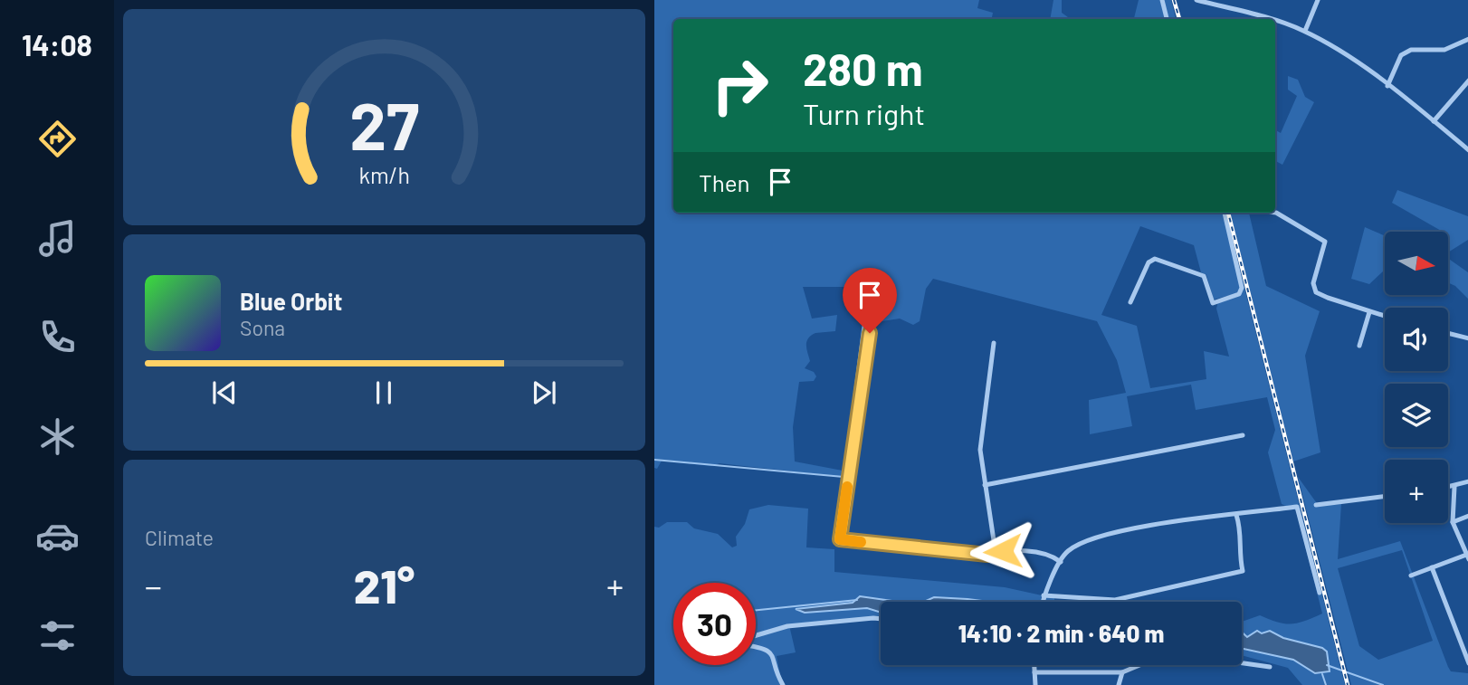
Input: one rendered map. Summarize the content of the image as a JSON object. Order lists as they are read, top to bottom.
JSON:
{
  "north": "right",
  "page": {
    "tabs": "14:08",
    "turn": ["280 m", "Turn right"],
    "then": "Then",
    "map_buttons": "+",
    "song": ["Blue Orbit", "Sona"],
    "tile": "Climate",
    "heat": ["−", "21°", "+"],
    "limit": "30",
    "trip": "14:10 · 2 min · 640 m",
    "gauge": ["27", "km/h"]
  }
}
